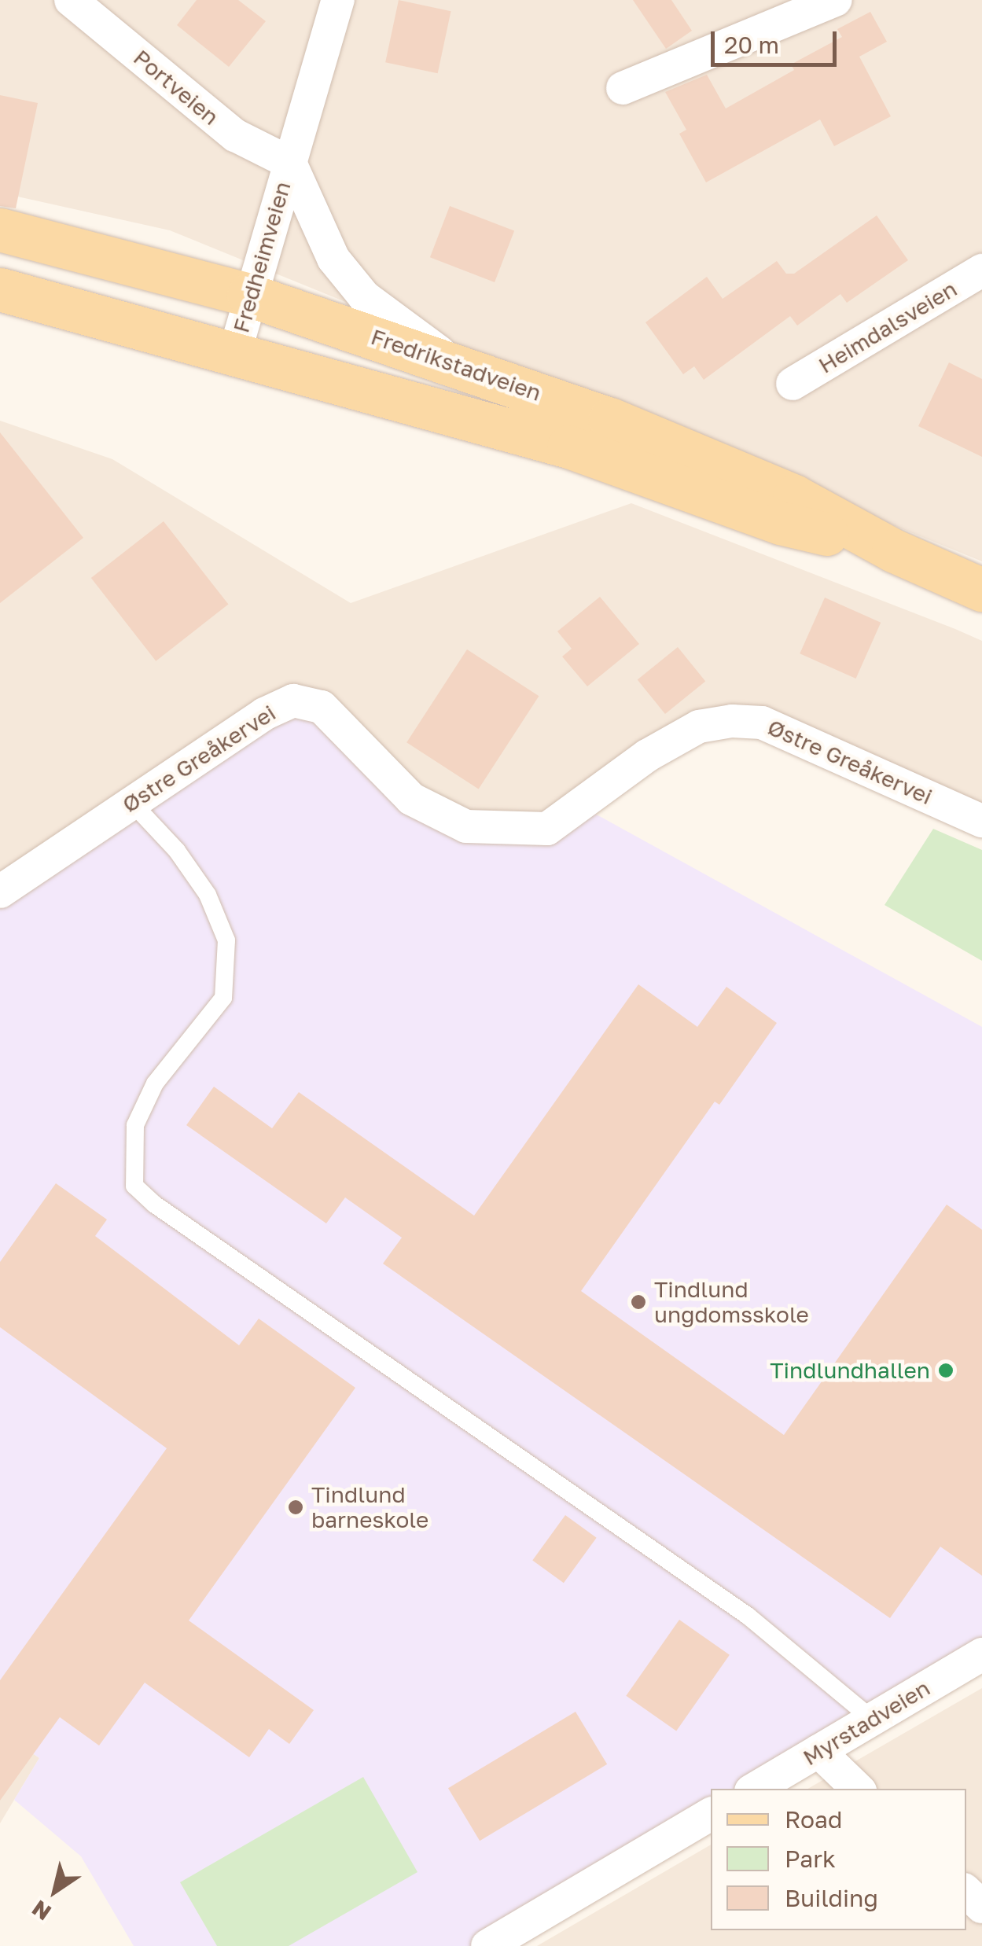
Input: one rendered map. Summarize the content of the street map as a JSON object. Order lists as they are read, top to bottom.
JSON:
{
  "streets": {
    "main road": ["Fredrikstadveien"],
    "street": [
      "Portveien",
      "Fredheimveien",
      "Heimdalsveien",
      "Østre Greåkervei",
      "Myrstadveien"
    ]
  },
  "crossings": [
    ["Portveien", "Fredheimveien"],
    ["Fredheimveien", "Fredrikstadveien"]
  ],
  "places": ["Tindlund ungdomsskole", "Tindlundhallen", "Tindlund barneskole"],
  "legend": ["Road", "Park", "Building"],
  "scale_bar": "20 m",
  "north": "bottom left"
}
